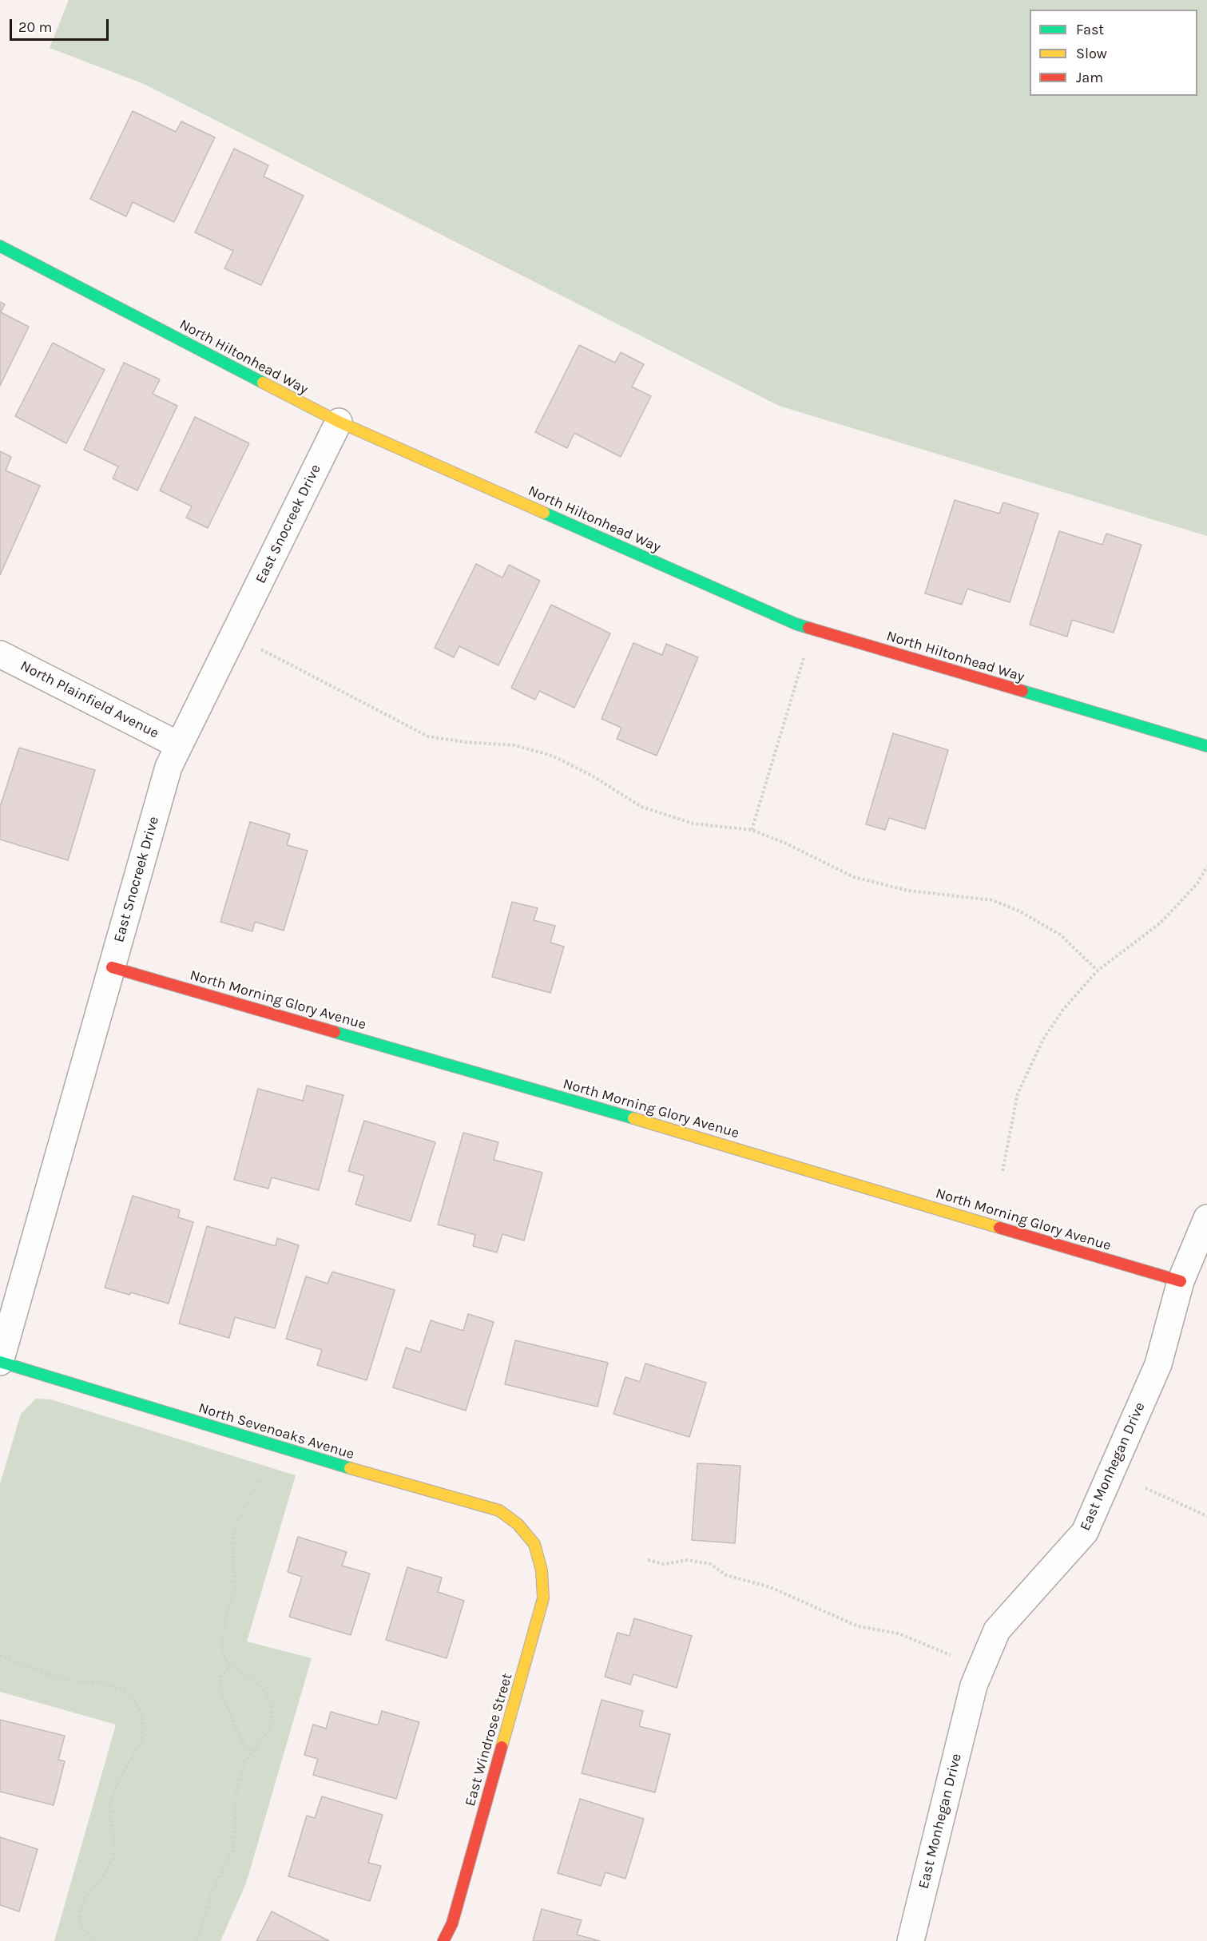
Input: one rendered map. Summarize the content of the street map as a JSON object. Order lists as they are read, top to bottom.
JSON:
{
  "streets": {
    "street": [
      "North Hiltonhead Way",
      "East Snocreek Drive",
      "North Plainfield Avenue",
      "North Morning Glory Avenue",
      "North Sevenoaks Avenue",
      "East Monhegan Drive",
      "East Windrose Street"
    ]
  },
  "crossings": [
    ["North Hiltonhead Way", "East Snocreek Drive"],
    ["East Snocreek Drive", "North Plainfield Avenue"],
    ["East Snocreek Drive", "North Morning Glory Avenue"],
    ["East Snocreek Drive", "North Sevenoaks Avenue"],
    ["North Morning Glory Avenue", "East Monhegan Drive"],
    ["North Sevenoaks Avenue", "East Windrose Street"]
  ],
  "legend": ["Fast", "Slow", "Jam"],
  "scale_bar": "20 m"
}
